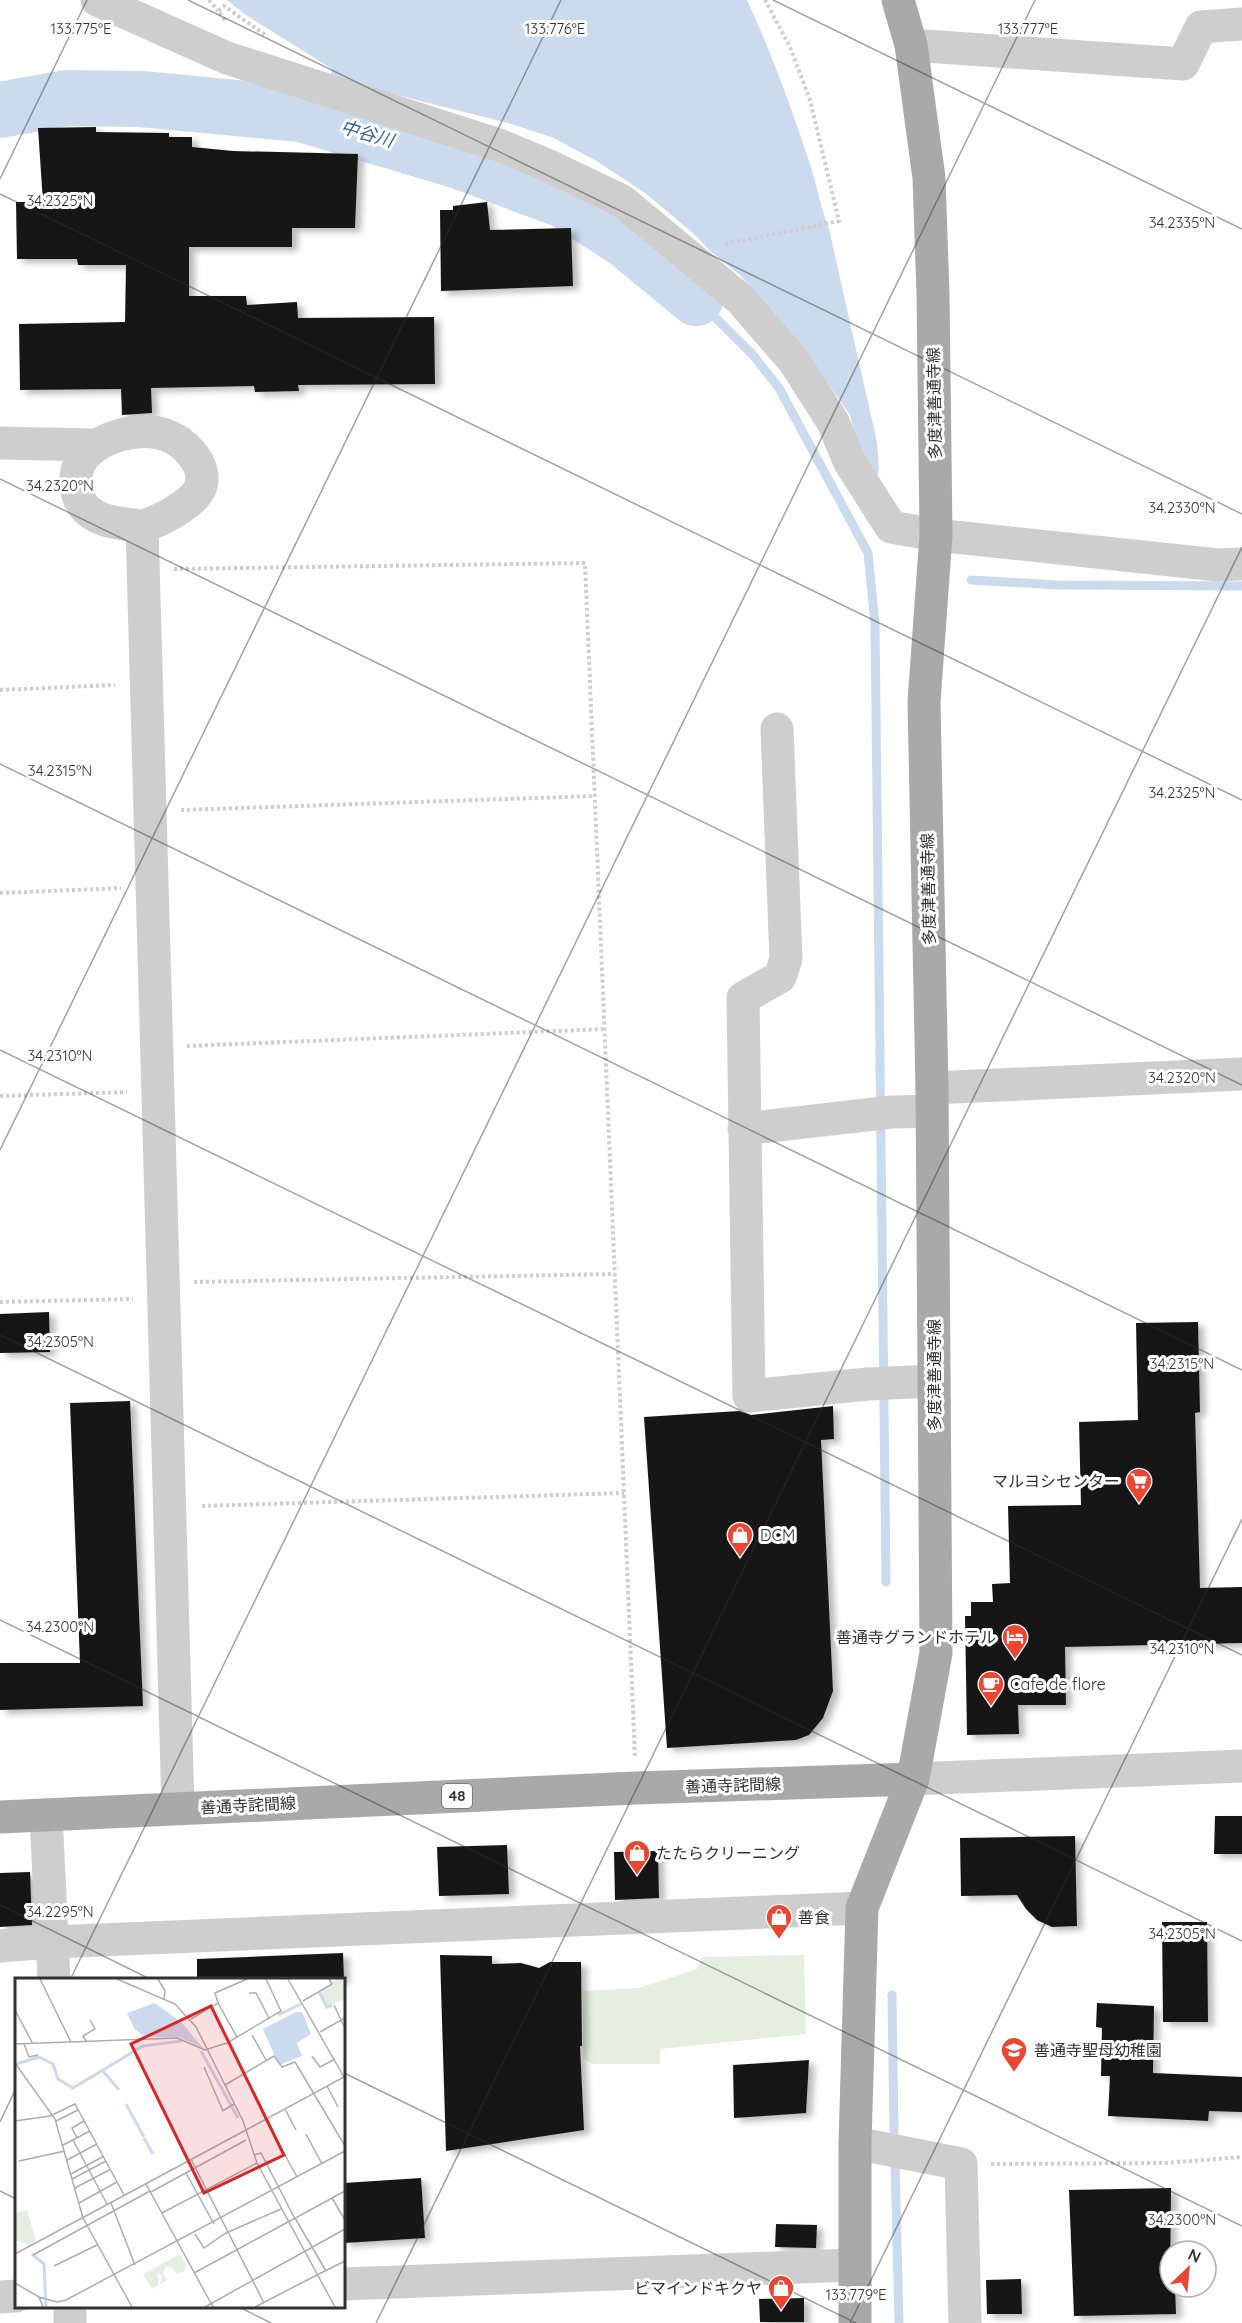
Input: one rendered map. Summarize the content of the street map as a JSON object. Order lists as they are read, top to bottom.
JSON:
{
  "streets": {
    "main road": ["多度津善通寺線", "善通寺詫間線", "48"]
  },
  "crossings": [
    ["多度津善通寺線", "善通寺詫間線"]
  ],
  "water": ["中谷川"],
  "places": {
    "supermarket": ["マルヨシセンター"],
    "shop": [
      "DCM",
      "たたらクリーニング",
      "善食",
      "ビマインドキクヤ"
    ],
    "hotel": ["善通寺グランドホテル"],
    "cafe": ["Cafe de flore"],
    "school or university": ["善通寺聖母幼稚園"]
  },
  "north": "top right",
  "coordinates": [
    "133.776°E",
    "133.777°E",
    "133.775°E",
    "34.2325°N",
    "34.2335°N",
    "34.2320°N",
    "34.2330°N",
    "34.2315°N",
    "34.2310°N",
    "34.2305°N",
    "34.2300°N",
    "34.2295°N",
    "133.779°E"
  ]
}
